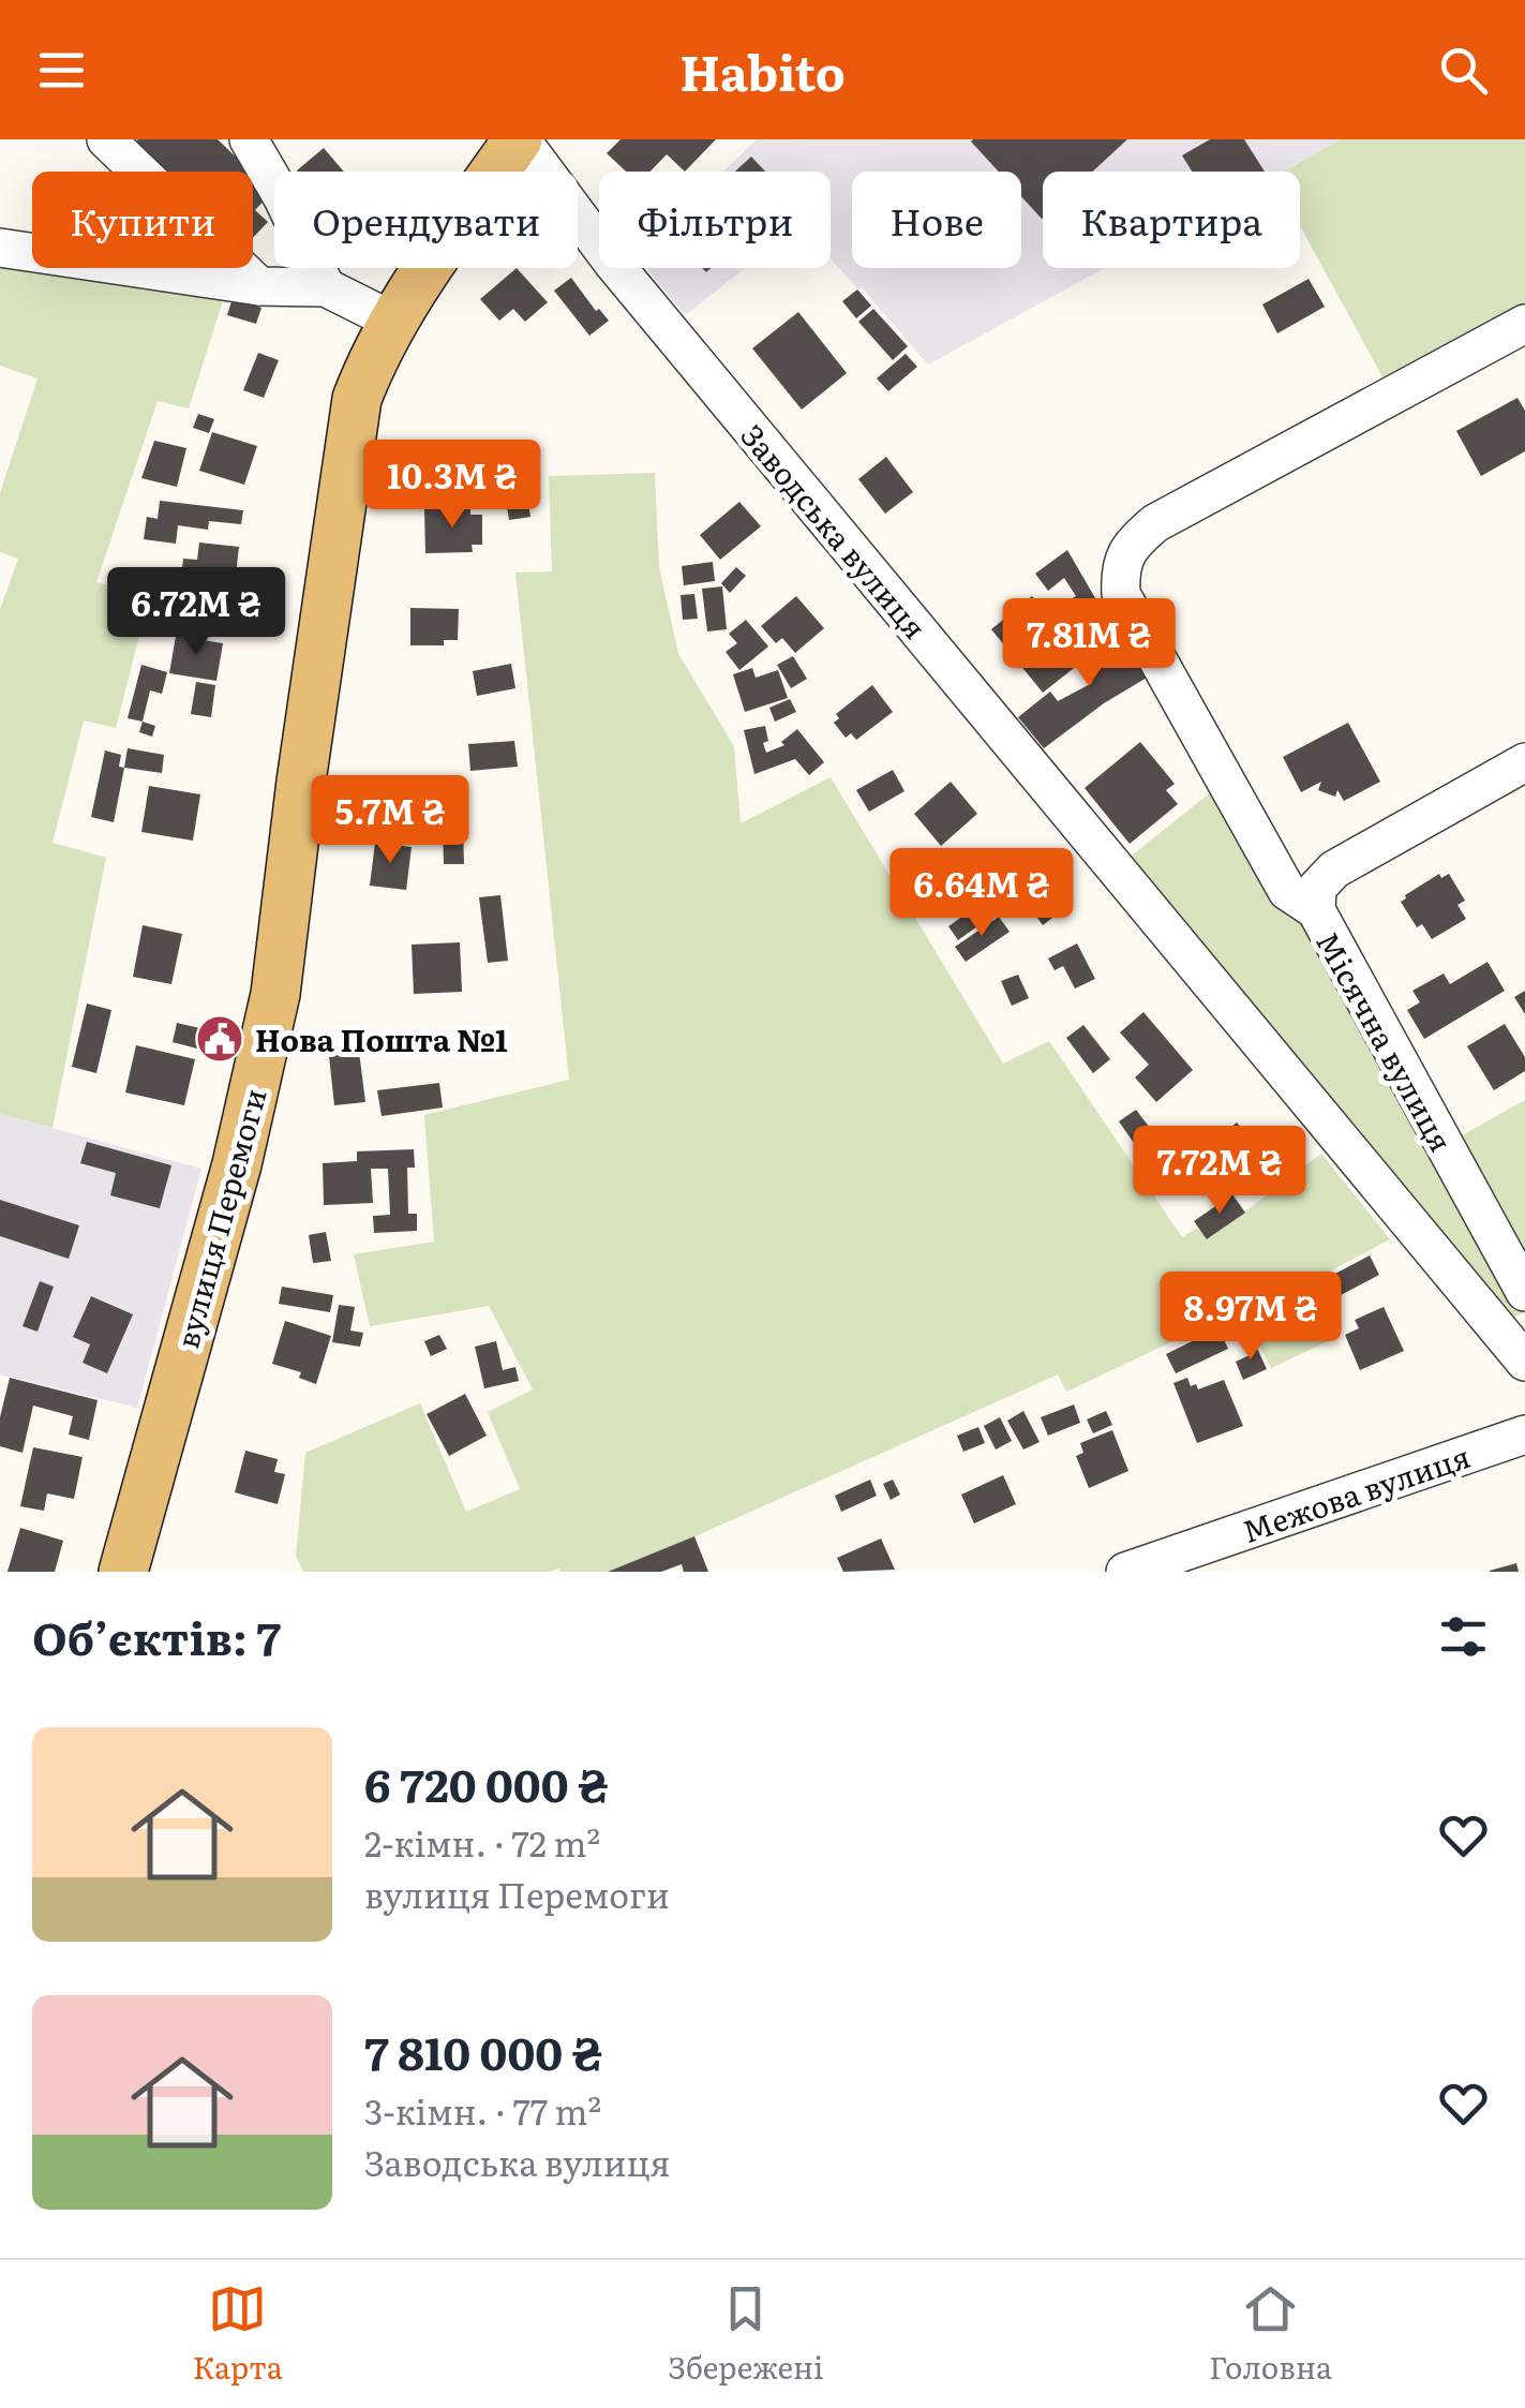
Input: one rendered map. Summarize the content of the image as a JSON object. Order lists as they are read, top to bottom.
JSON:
{
  "streets": {
    "main road": ["вулиця Перемоги"],
    "street": ["Заводська вулиця", "Місячна вулиця", "Межова вулиця"]
  },
  "crossings": [
    ["Заводська вулиця", "вулиця Перемоги"]
  ],
  "places": {
    "public building": ["Нова Пошта №1"]
  },
  "page": {
    "header": "Habito",
    "chip": [
      "Купити",
      "Орендувати",
      "Фільтри",
      "Нове",
      "Квартира"
    ],
    "price": [
      "10.3M ₴",
      "6.72M ₴",
      "7.81M ₴",
      "5.7M ₴",
      "6.64M ₴",
      "7.72M ₴",
      "8.97M ₴"
    ],
    "heading": "Об’єктів: 7",
    "list": [
      {
        "name": "6 720 000 ₴",
        "note": "2-кімн. · 72 m² · вулиця Перемоги"
      },
      {
        "name": "7 810 000 ₴",
        "note": "3-кімн. · 77 m² · Заводська вулиця"
      }
    ],
    "tabs": ["Карта", "Збережені", "Головна"]
  }
}
